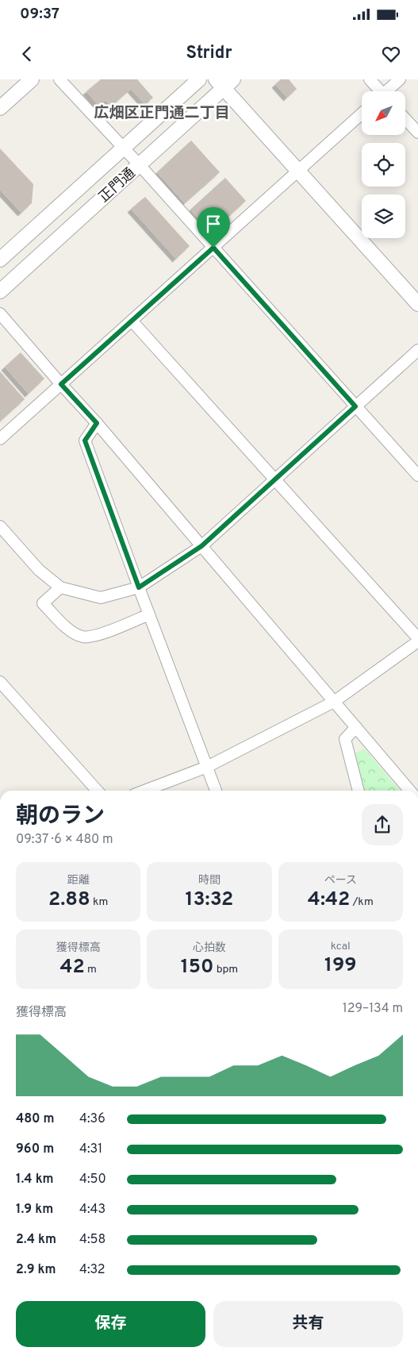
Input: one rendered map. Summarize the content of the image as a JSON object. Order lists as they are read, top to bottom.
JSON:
{
  "streets": {
    "street": ["正門通"]
  },
  "districts": ["広畑区正門通二丁目"],
  "north": "bottom left",
  "page": {
    "status": "09:37",
    "header": "Stridr",
    "heading": ["朝のラン", "09:37 · 6 × 480 m"],
    "stats": [
      ["距離", "2.88 km"],
      ["時間", "13:32"],
      ["ペース", "4:42 /km"],
      ["獲得標高", "42 m"],
      ["心拍数", "150 bpm"],
      ["kcal", "199"]
    ],
    "chart": ["獲得標高", "129–134 m"],
    "list": [
      {
        "name": "480 m",
        "note": "4:36"
      },
      {
        "name": "960 m",
        "note": "4:31"
      },
      {
        "name": "1.4 km",
        "note": "4:50"
      },
      {
        "name": "1.9 km",
        "note": "4:43"
      },
      {
        "name": "2.4 km",
        "note": "4:58"
      },
      {
        "name": "2.9 km",
        "note": "4:32"
      }
    ],
    "buttons": ["保存", "共有"]
  }
}
